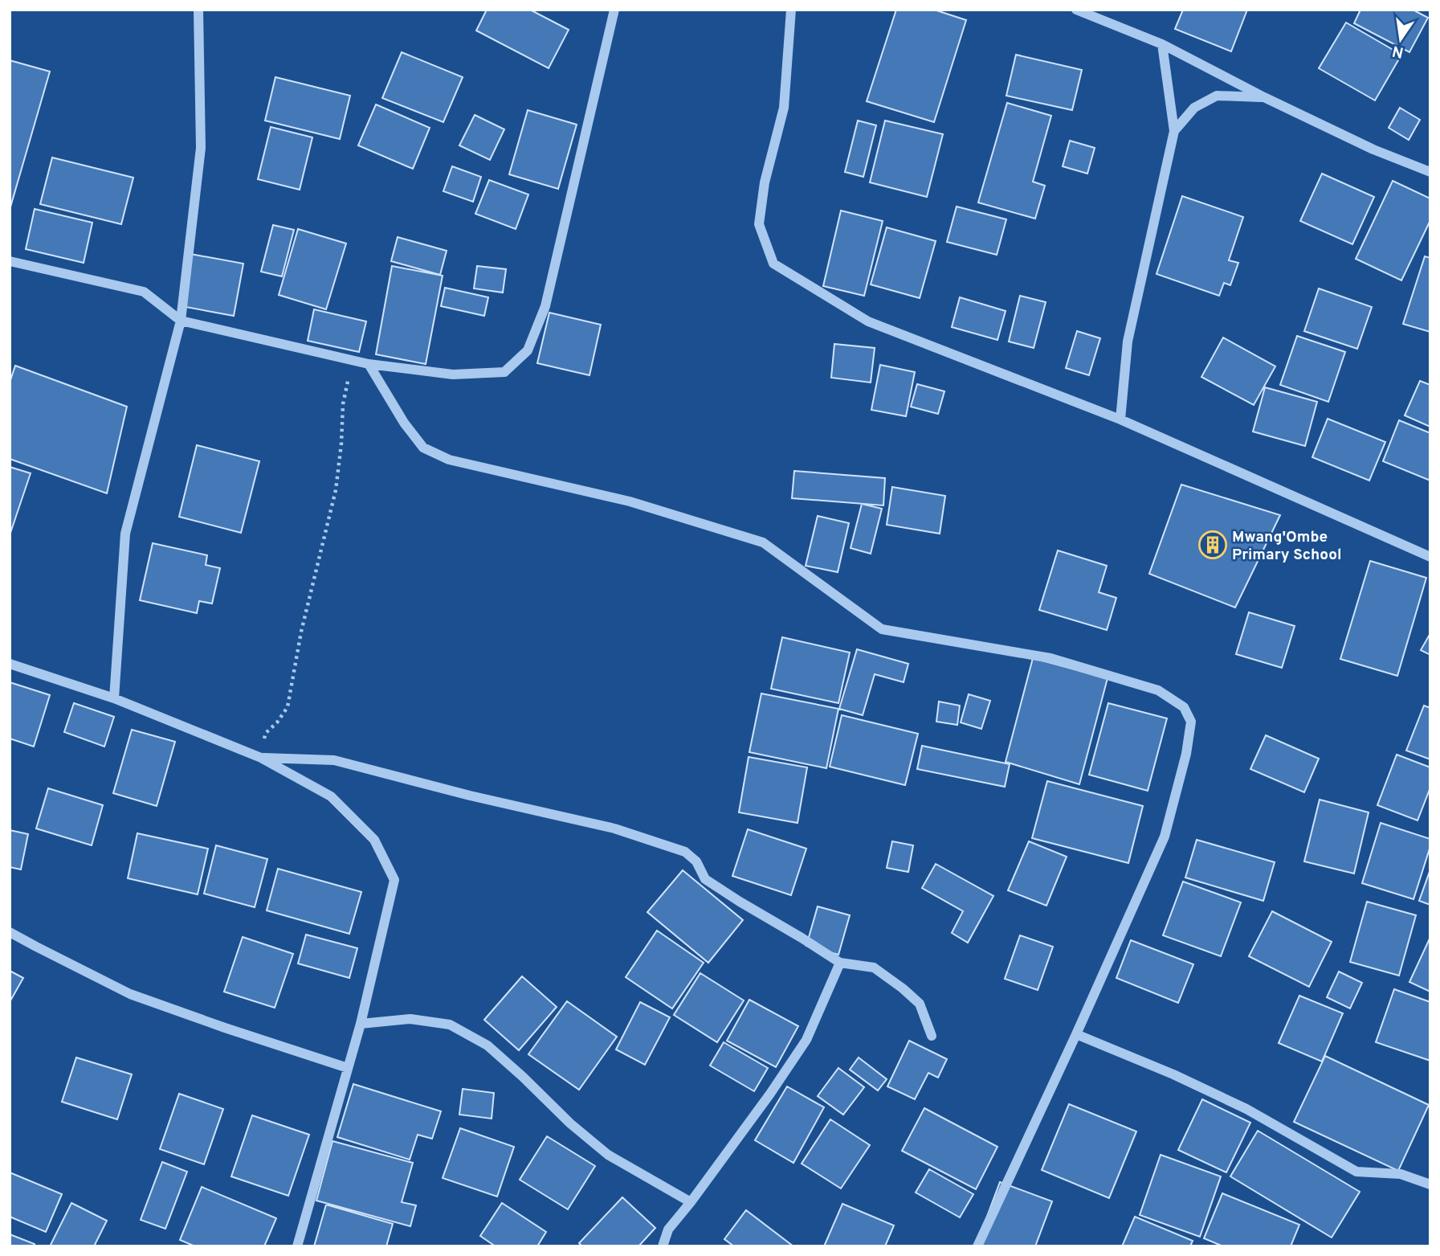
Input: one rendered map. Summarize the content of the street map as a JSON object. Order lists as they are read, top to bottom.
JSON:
{
  "places": {
    "building": ["Mwang'Ombe Primary School"]
  },
  "north": "bottom"
}
